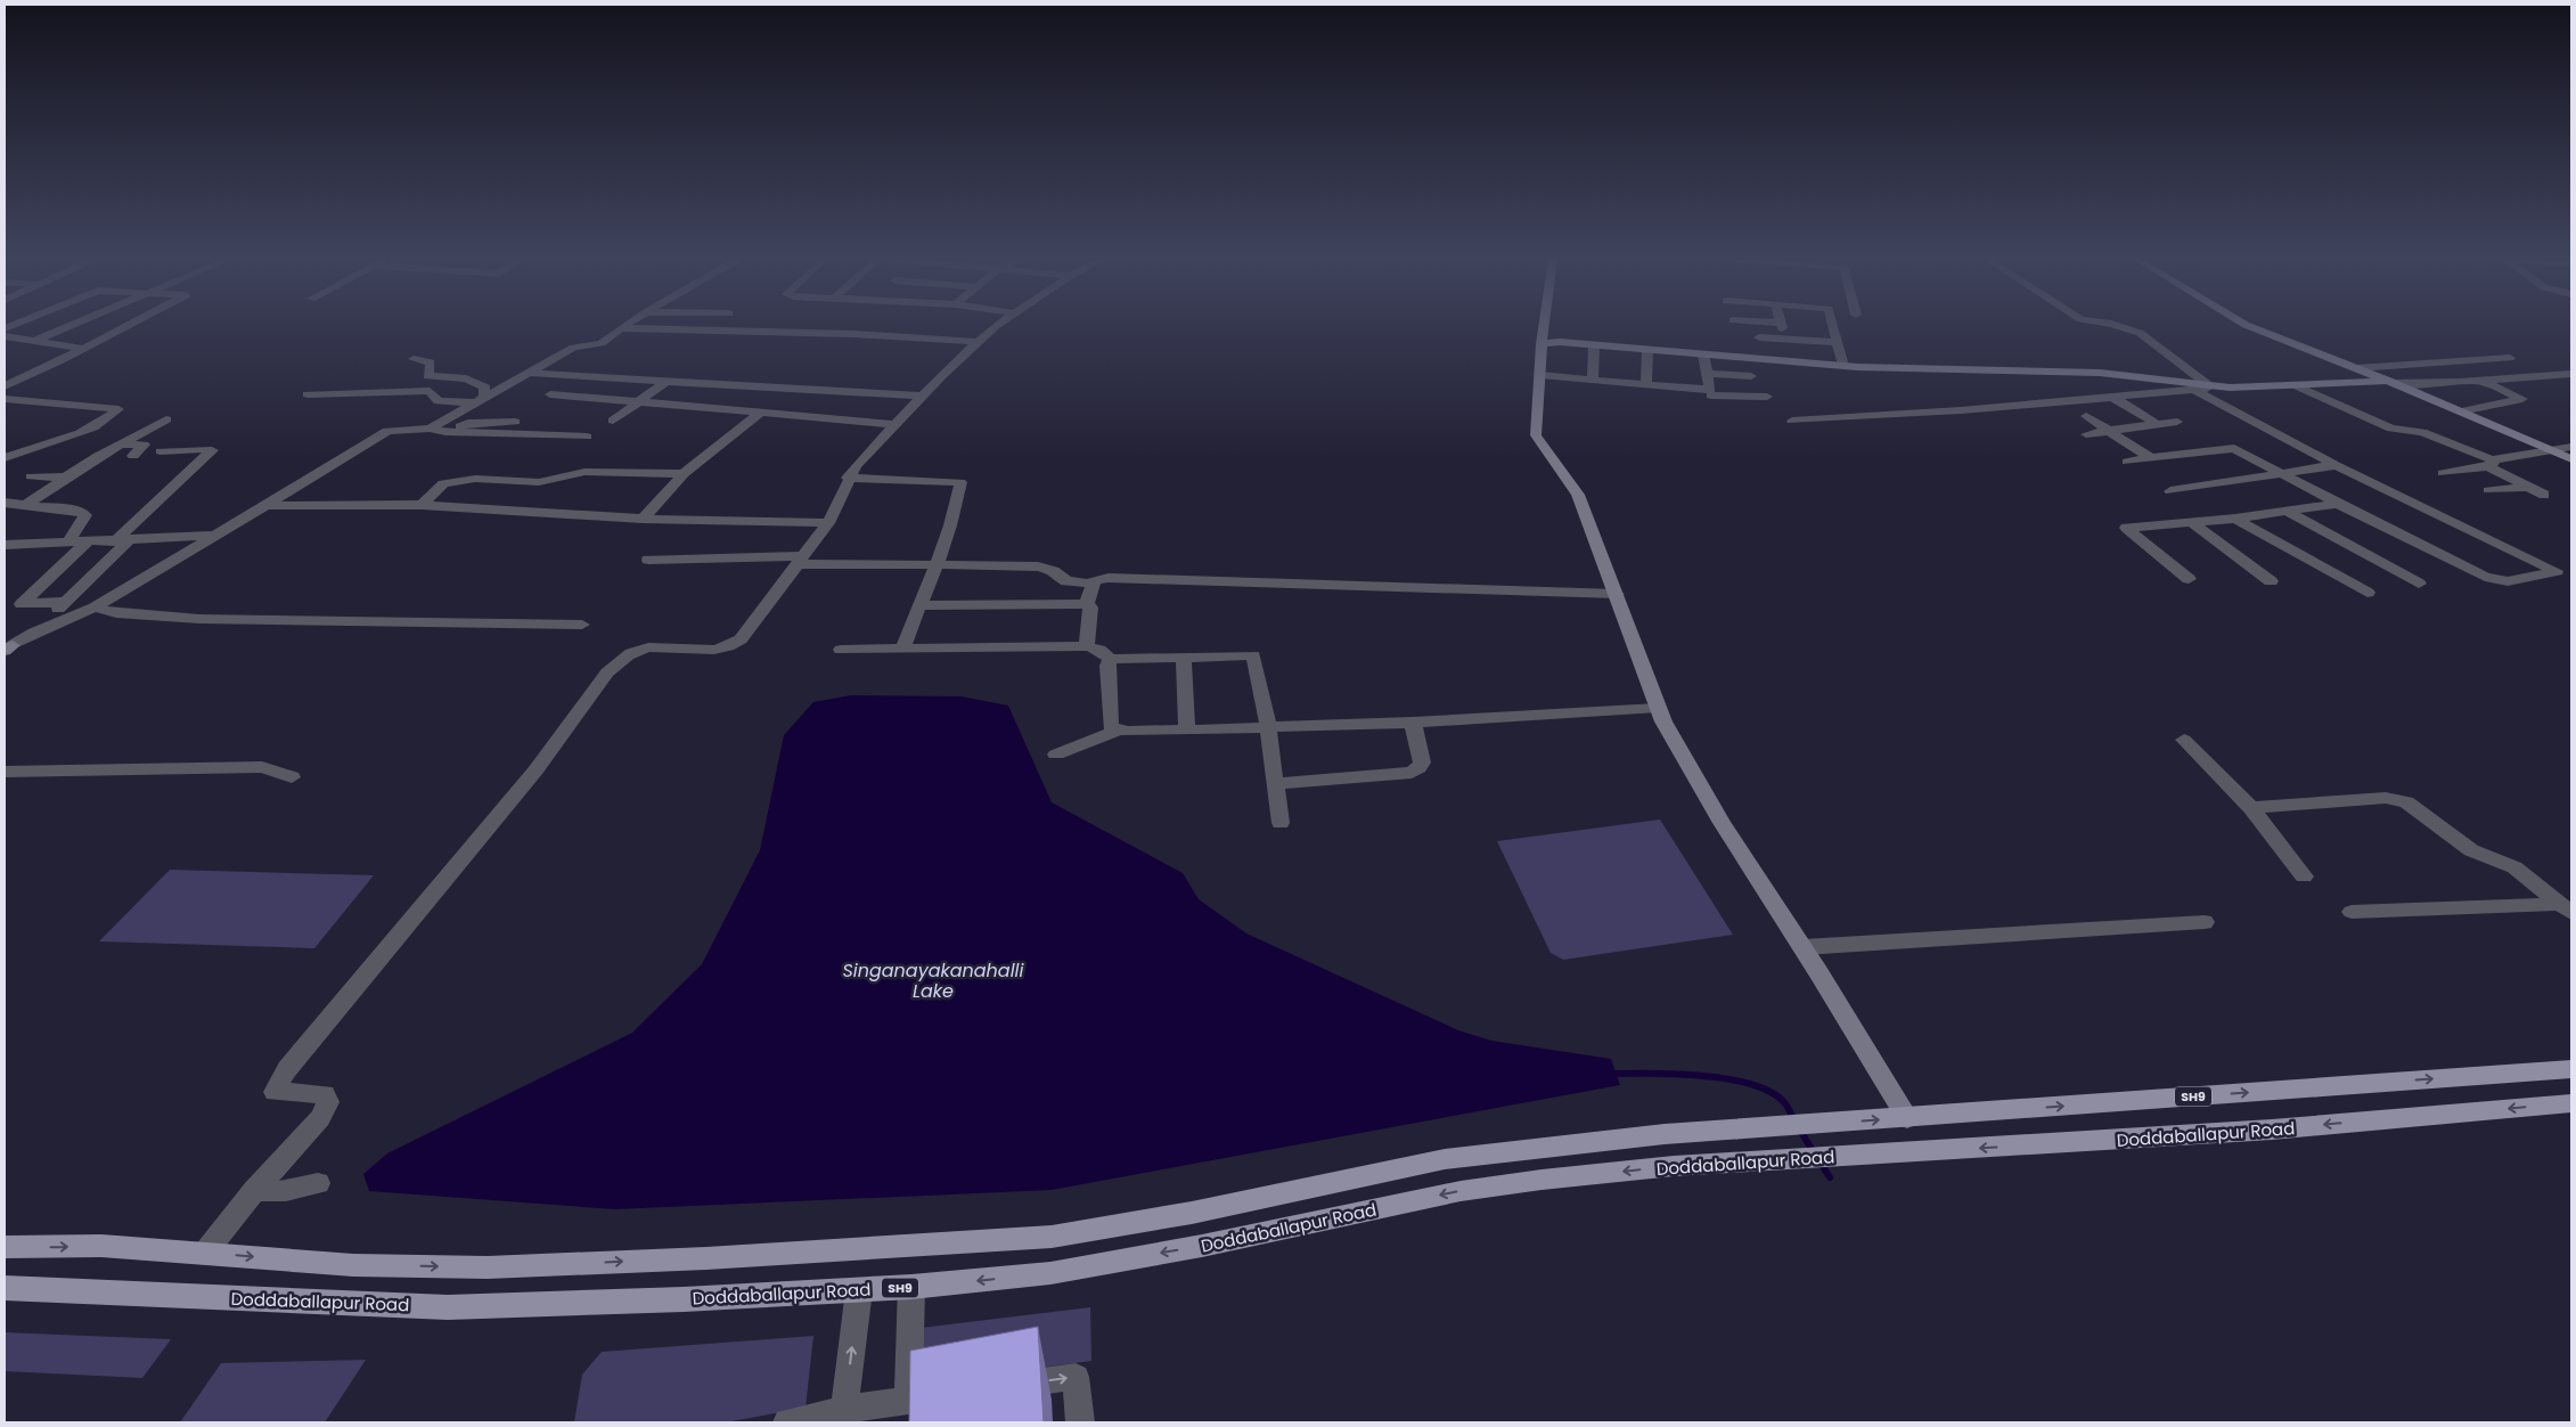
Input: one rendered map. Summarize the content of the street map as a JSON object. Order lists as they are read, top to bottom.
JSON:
{
  "streets": {
    "main road": ["SH9", "Doddaballapur Road"]
  },
  "water": ["Singanayakanahalli Lake"]
}
